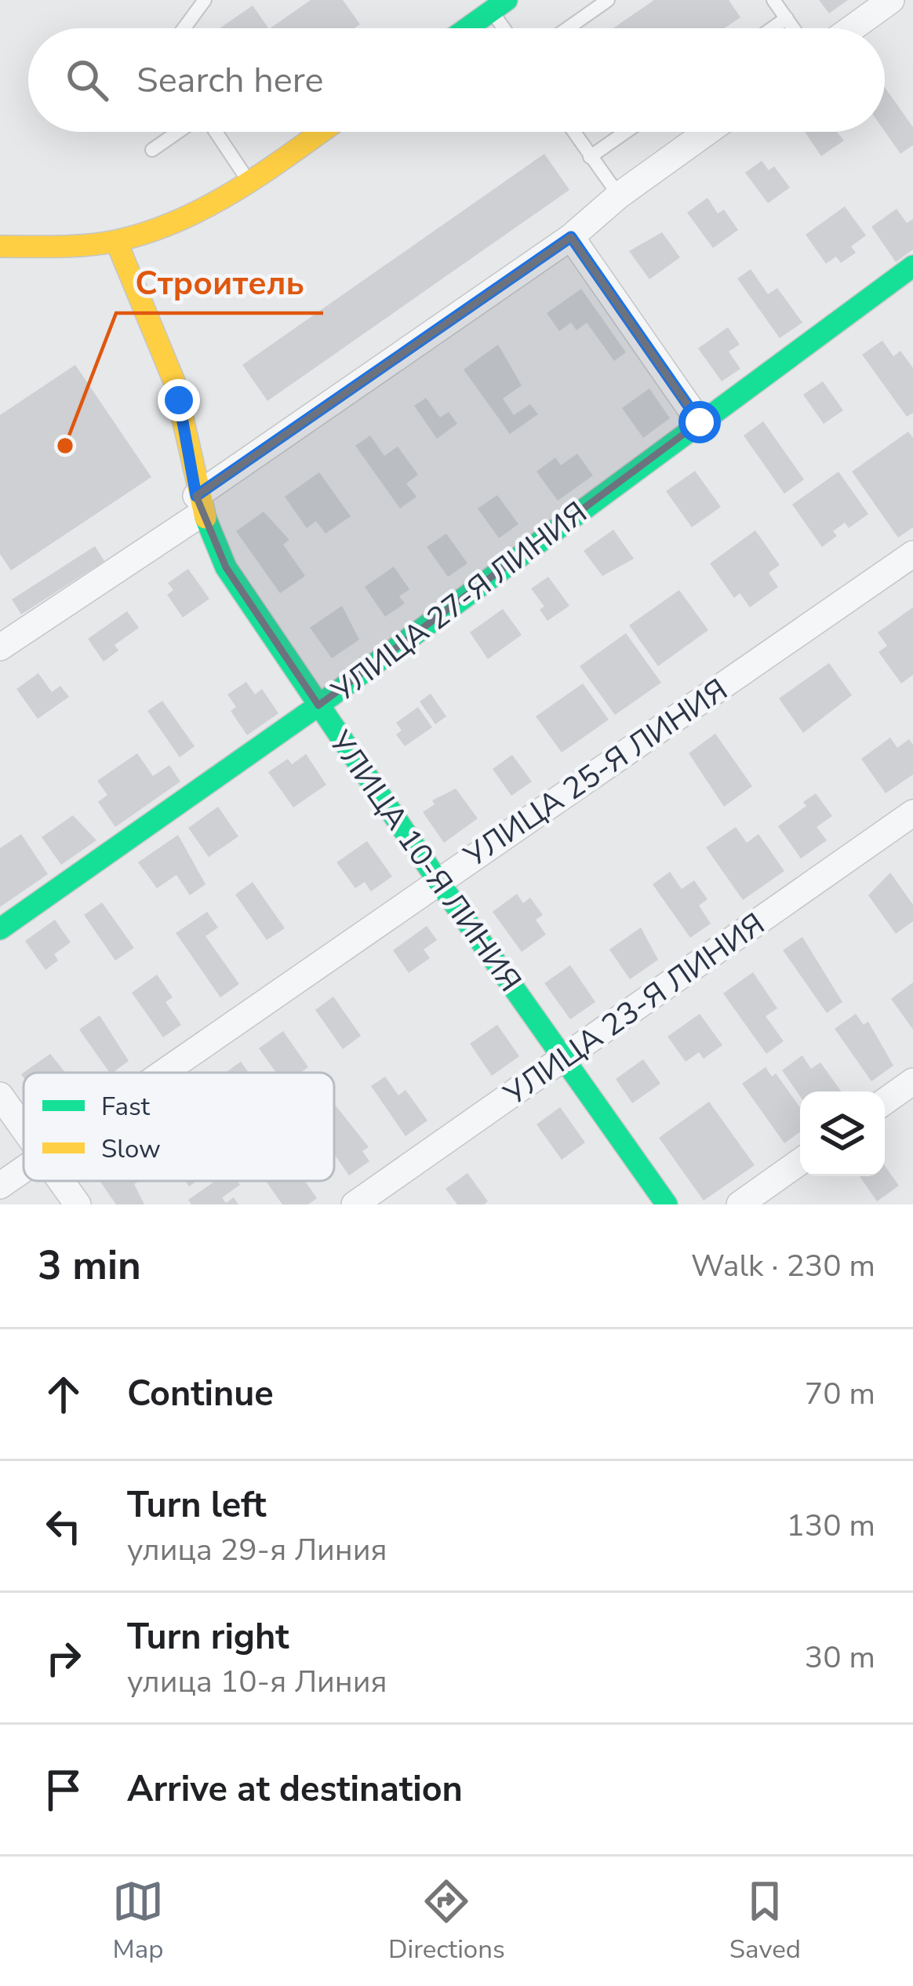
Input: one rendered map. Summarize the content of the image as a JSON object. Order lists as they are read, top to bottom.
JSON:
{
  "streets": {
    "street": [
      "УЛИЦА 27-Я ЛИНИЯ",
      "УЛИЦА 25-Я ЛИНИЯ",
      "УЛИЦА 10-Я ЛИНИЯ",
      "УЛИЦА 23-Я ЛИНИЯ"
    ]
  },
  "crossings": [
    ["УЛИЦА 27-Я ЛИНИЯ", "УЛИЦА 10-Я ЛИНИЯ"],
    ["УЛИЦА 25-Я ЛИНИЯ", "УЛИЦА 10-Я ЛИНИЯ"],
    ["УЛИЦА 10-Я ЛИНИЯ", "УЛИЦА 23-Я ЛИНИЯ"]
  ],
  "places": ["Строитель"],
  "legend": ["Fast", "Slow"],
  "page": {
    "search": "Search here",
    "heading": ["3 min", "Walk · 230 m"],
    "list": [
      ["Continue", "70 m"],
      ["Turn left", "улица 29-я Линия", "130 m"],
      ["Turn right", "улица 10-я Линия", "30 m"],
      "Arrive at destination"
    ],
    "nav": ["Map", "Directions", "Saved"]
  }
}
